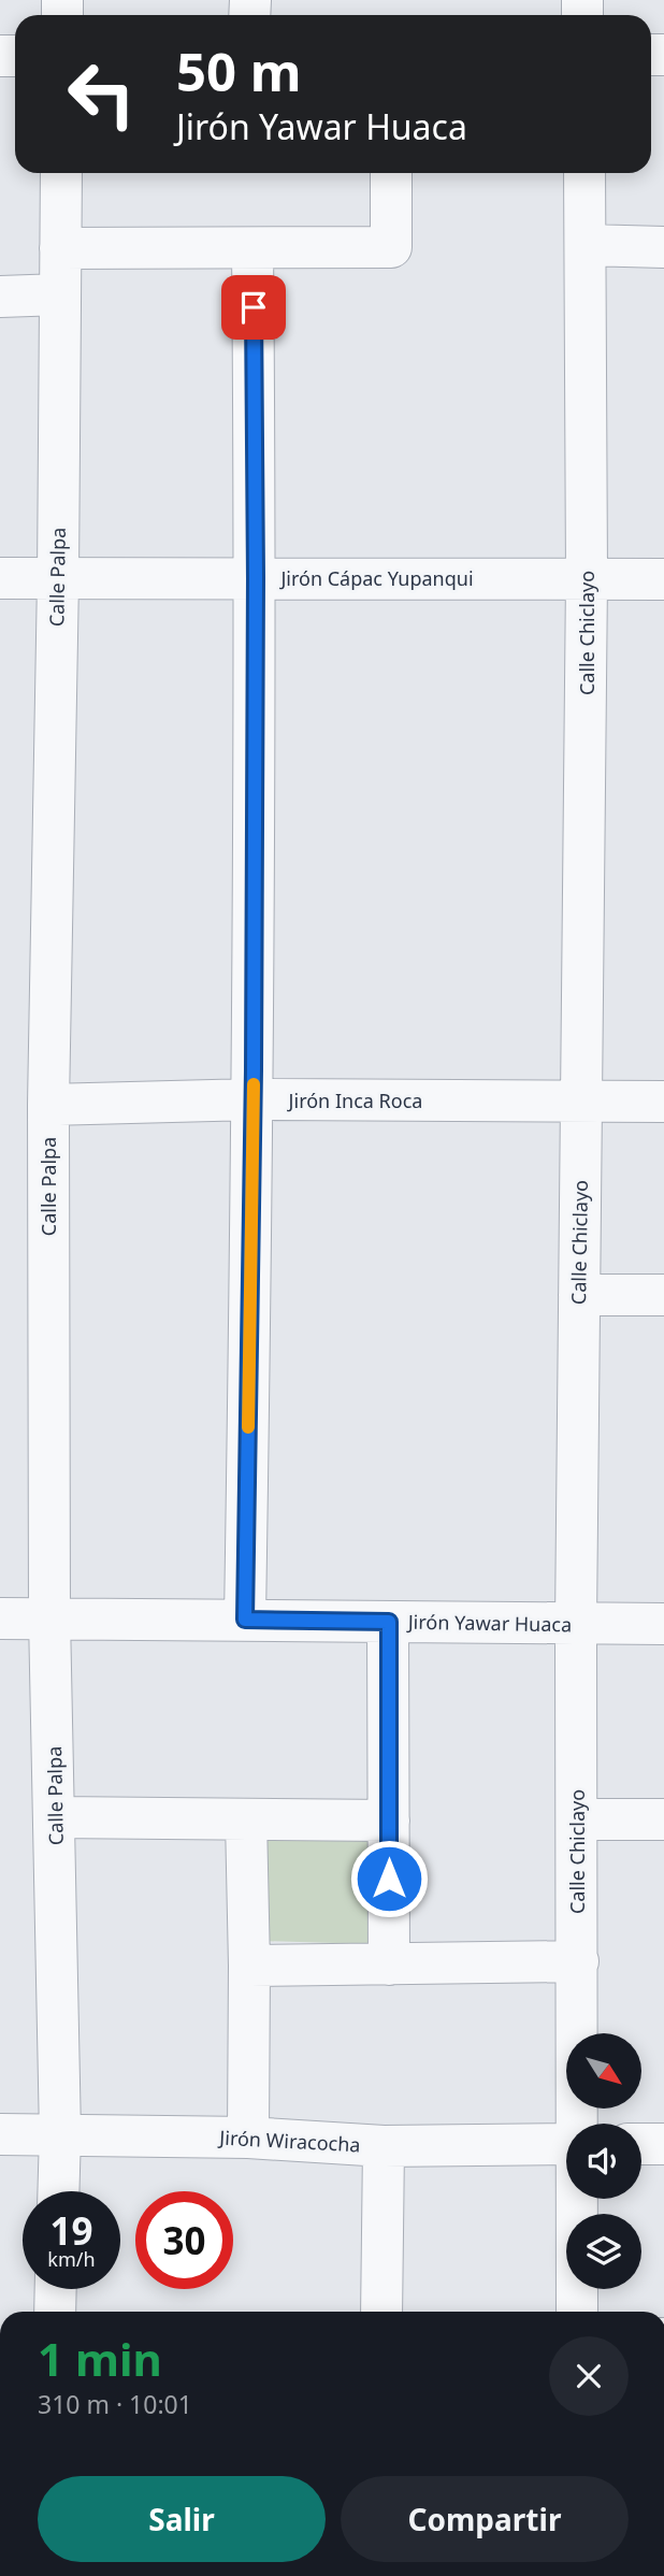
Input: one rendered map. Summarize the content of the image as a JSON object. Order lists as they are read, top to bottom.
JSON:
{
  "streets": {
    "street": [
      "Calle Palpa",
      "Jirón Cápac Yupanqui",
      "Calle Chiclayo",
      "Jirón Inca Roca",
      "Jirón Yawar Huaca",
      "Jirón Wiracocha"
    ]
  },
  "crossings": [
    ["Calle Palpa", "Jirón Cápac Yupanqui"],
    ["Calle Palpa", "Jirón Inca Roca"],
    ["Calle Palpa", "Jirón Yawar Huaca"],
    ["Calle Palpa", "Jirón Wiracocha"],
    ["Jirón Cápac Yupanqui", "Calle Chiclayo"],
    ["Calle Chiclayo", "Jirón Inca Roca"],
    ["Calle Chiclayo", "Jirón Yawar Huaca"]
  ],
  "north": "bottom right",
  "page": {
    "turn": ["50 m", "Jirón Yawar Huaca"],
    "speed": "19 km/h",
    "limit": "30",
    "heading": ["1 min", "310 m · 10:01"],
    "buttons": ["Salir", "Compartir"]
  }
}
